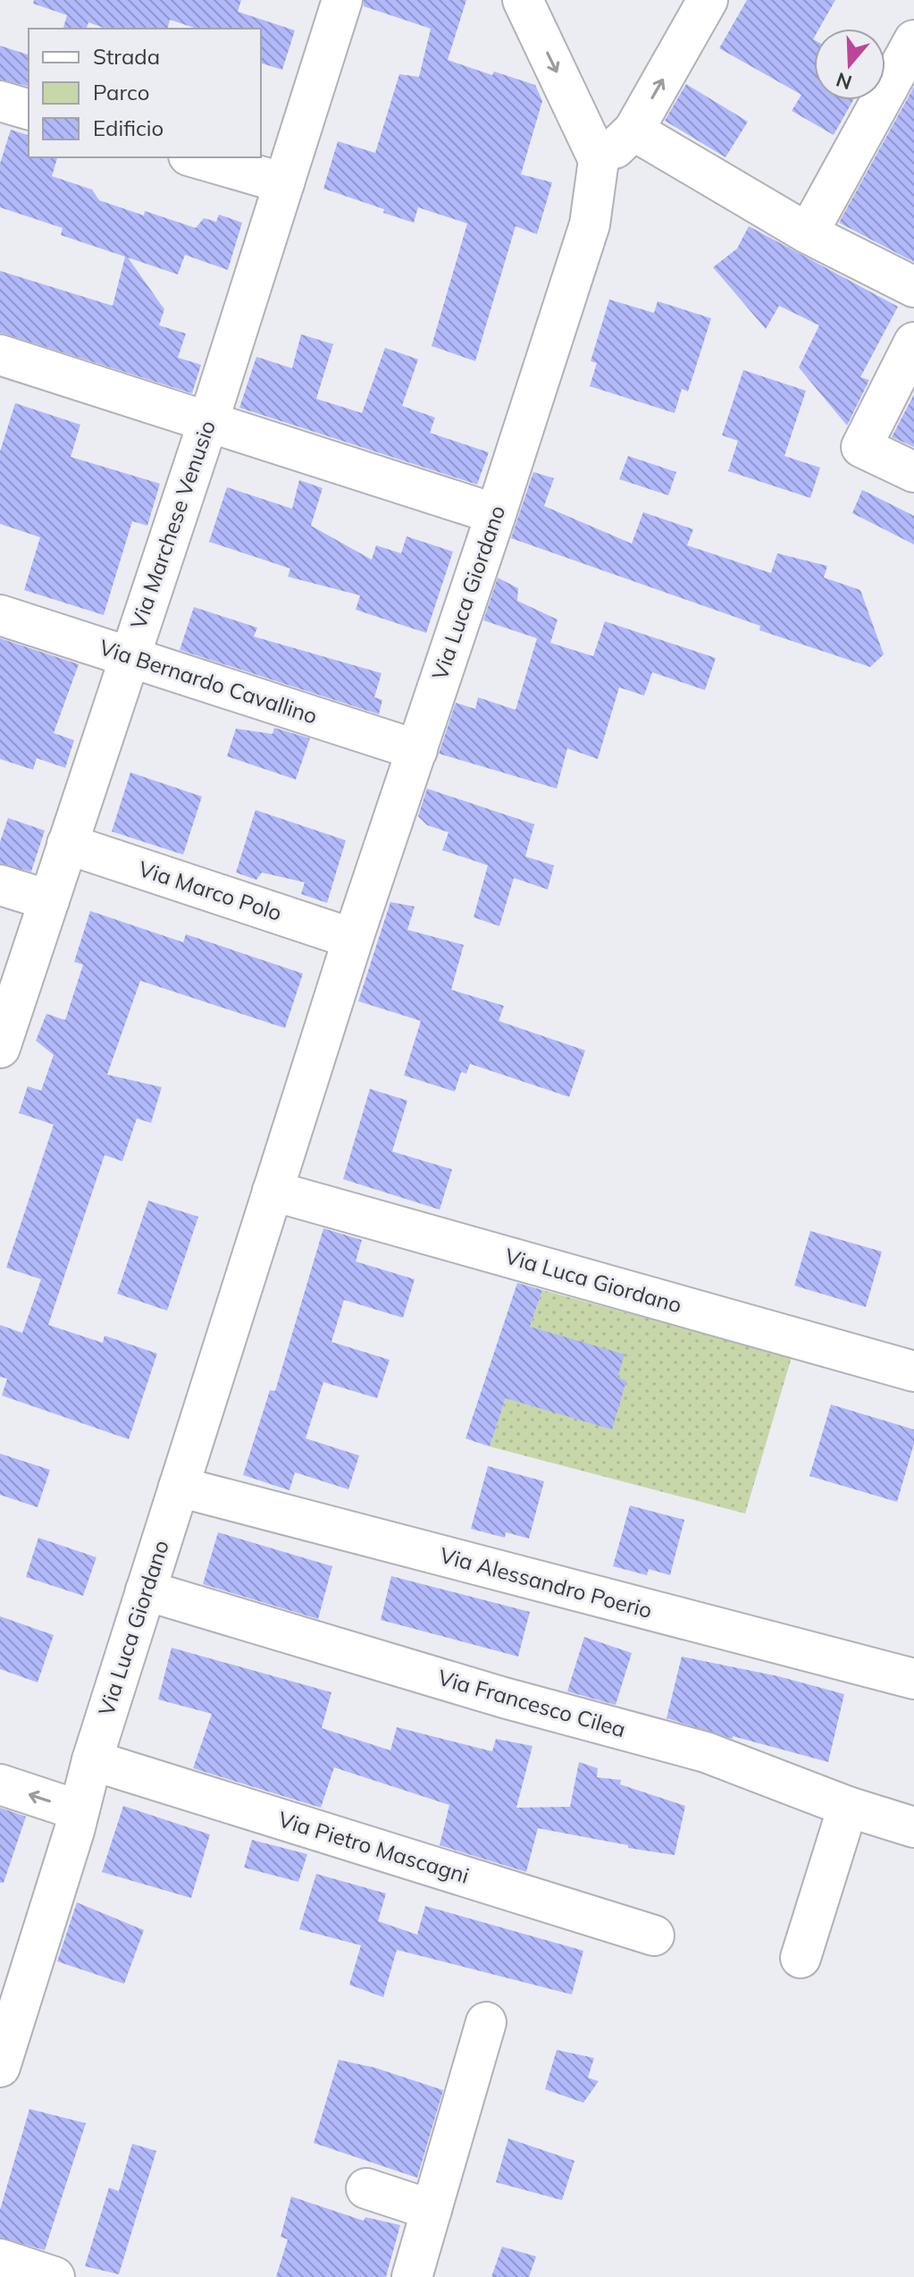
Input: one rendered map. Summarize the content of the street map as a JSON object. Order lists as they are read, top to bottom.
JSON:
{
  "streets": {
    "street": [
      "Via Marchese Venusio",
      "Via Luca Giordano",
      "Via Bernardo Cavallino",
      "Via Marco Polo",
      "Via Alessandro Poerio",
      "Via Francesco Cilea",
      "Via Pietro Mascagni"
    ]
  },
  "crossings": [
    ["Via Marchese Venusio", "Via Bernardo Cavallino"],
    ["Via Marchese Venusio", "Via Marco Polo"],
    ["Via Luca Giordano", "Via Bernardo Cavallino"],
    ["Via Luca Giordano", "Via Marco Polo"],
    ["Via Luca Giordano", "Via Alessandro Poerio"],
    ["Via Luca Giordano", "Via Francesco Cilea"],
    ["Via Luca Giordano", "Via Pietro Mascagni"]
  ],
  "legend": ["Strada", "Parco", "Edificio"],
  "north": "bottom"
}
